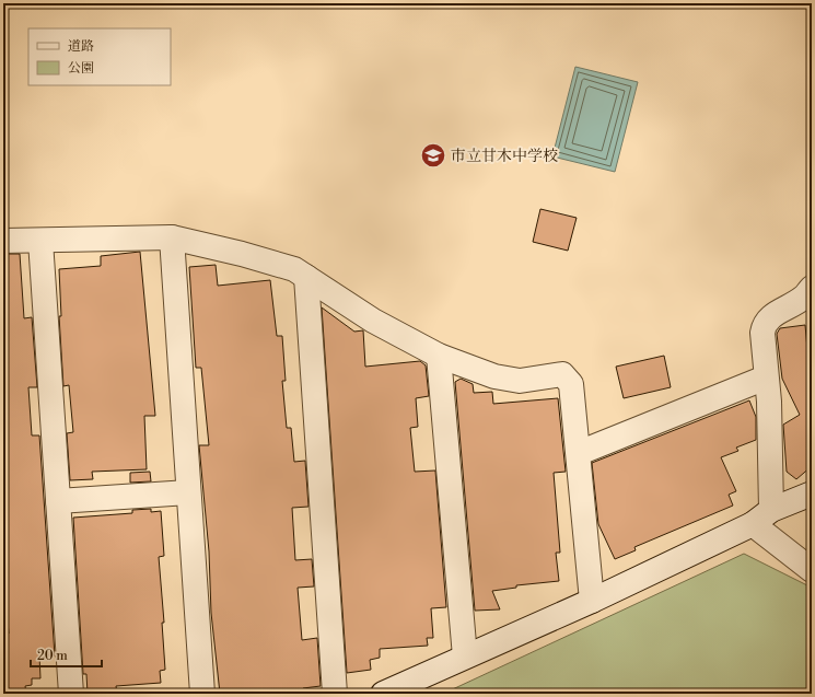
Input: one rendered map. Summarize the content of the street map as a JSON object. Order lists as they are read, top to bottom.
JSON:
{
  "places": {
    "school or university": ["市立甘木中学校"]
  },
  "legend": ["道路", "公園"],
  "scale_bar": "20 m"
}
